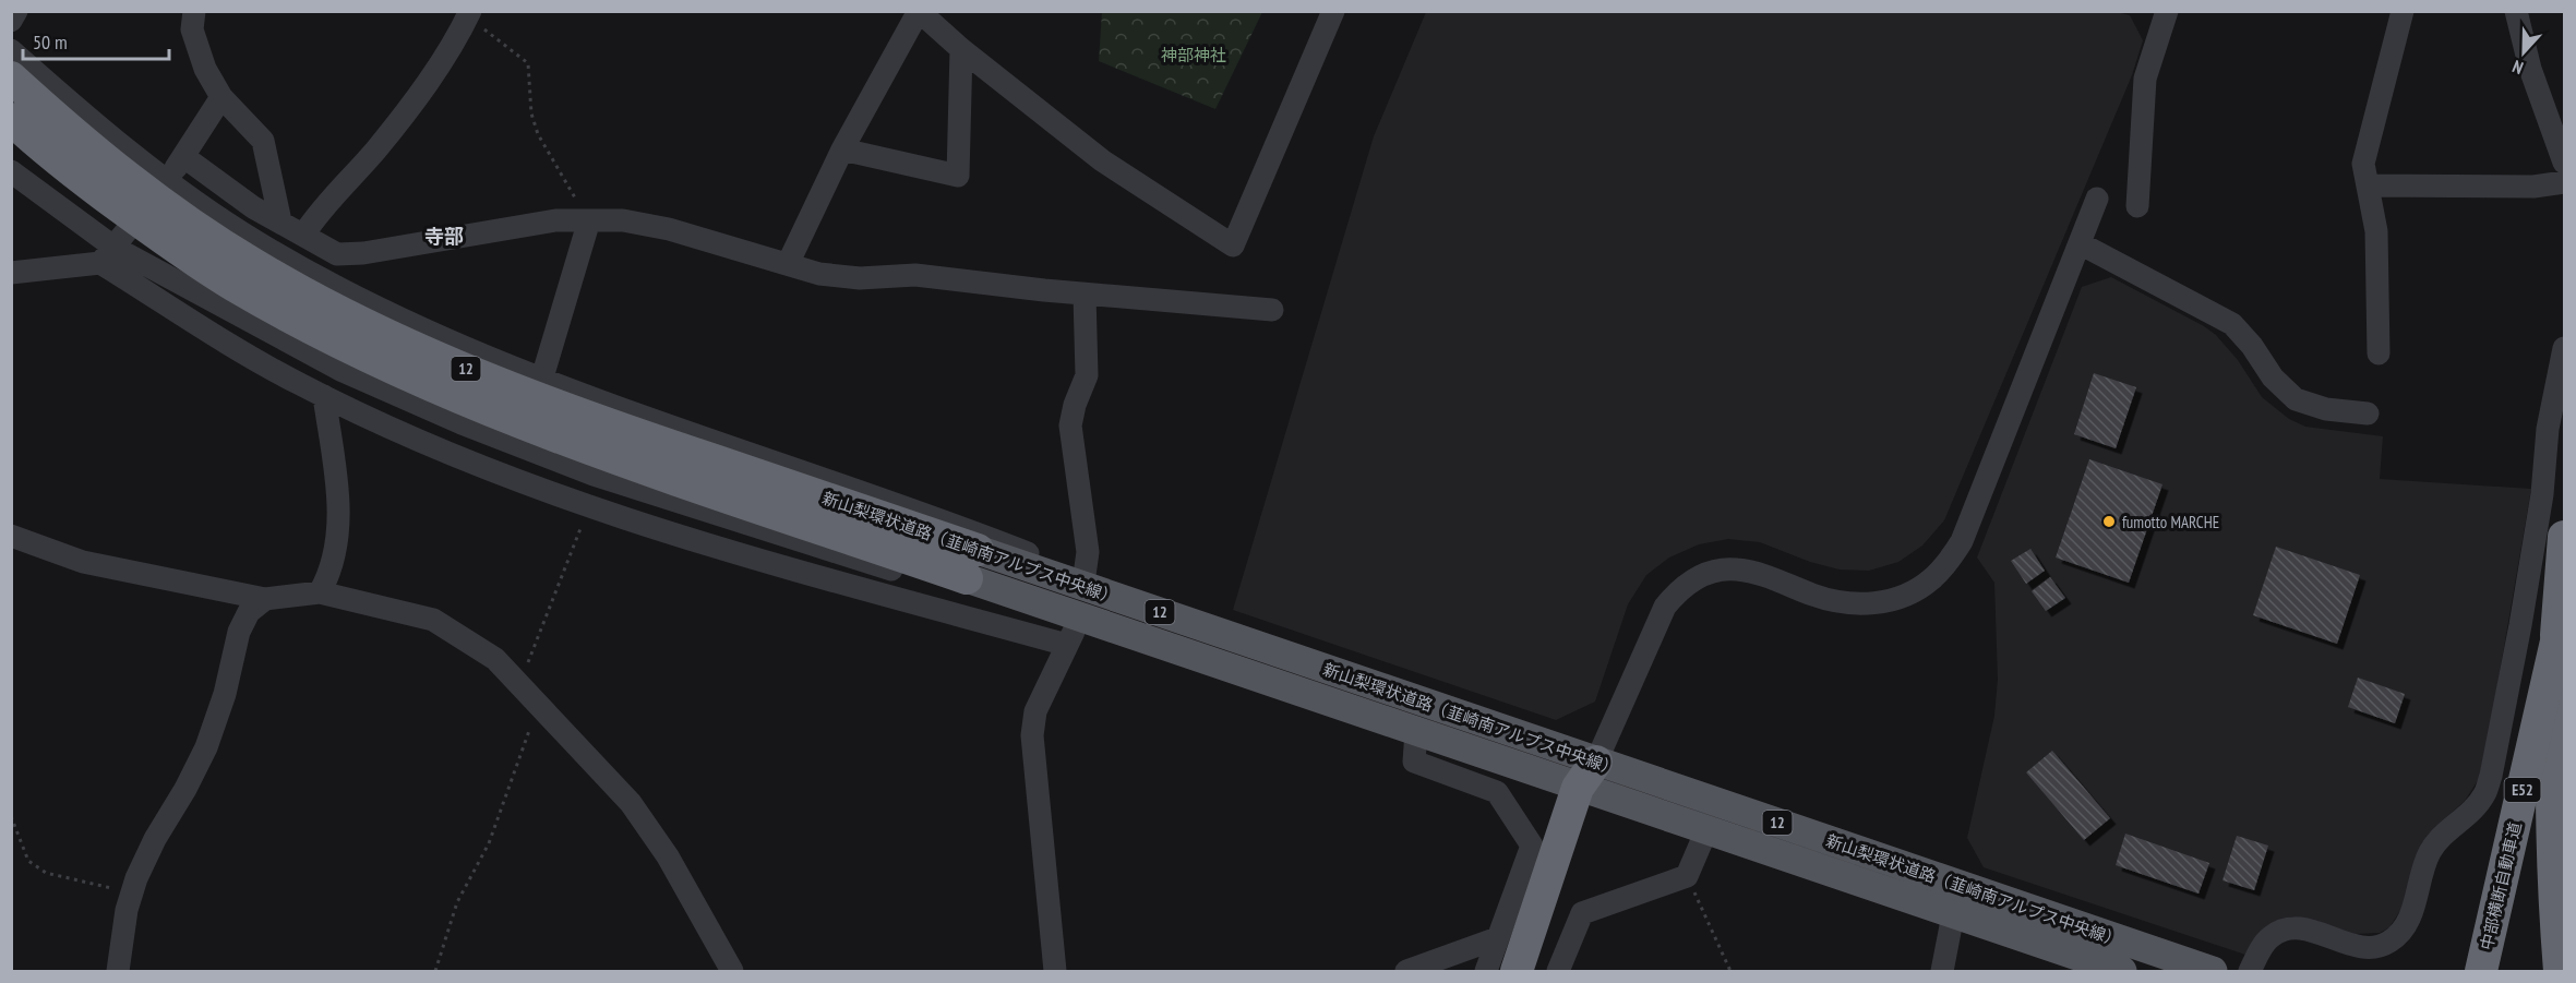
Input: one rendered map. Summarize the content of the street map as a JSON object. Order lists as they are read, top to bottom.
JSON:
{
  "streets": {
    "highway": [
      "12",
      "新山梨環状道路（韮崎南アルプス中央線）",
      "E52",
      "中部横断自動車道"
    ]
  },
  "districts": ["寺部"],
  "parks": ["神部神社"],
  "places": ["fumotto MARCHE"],
  "scale_bar": "50 m",
  "north": "bottom"
}
